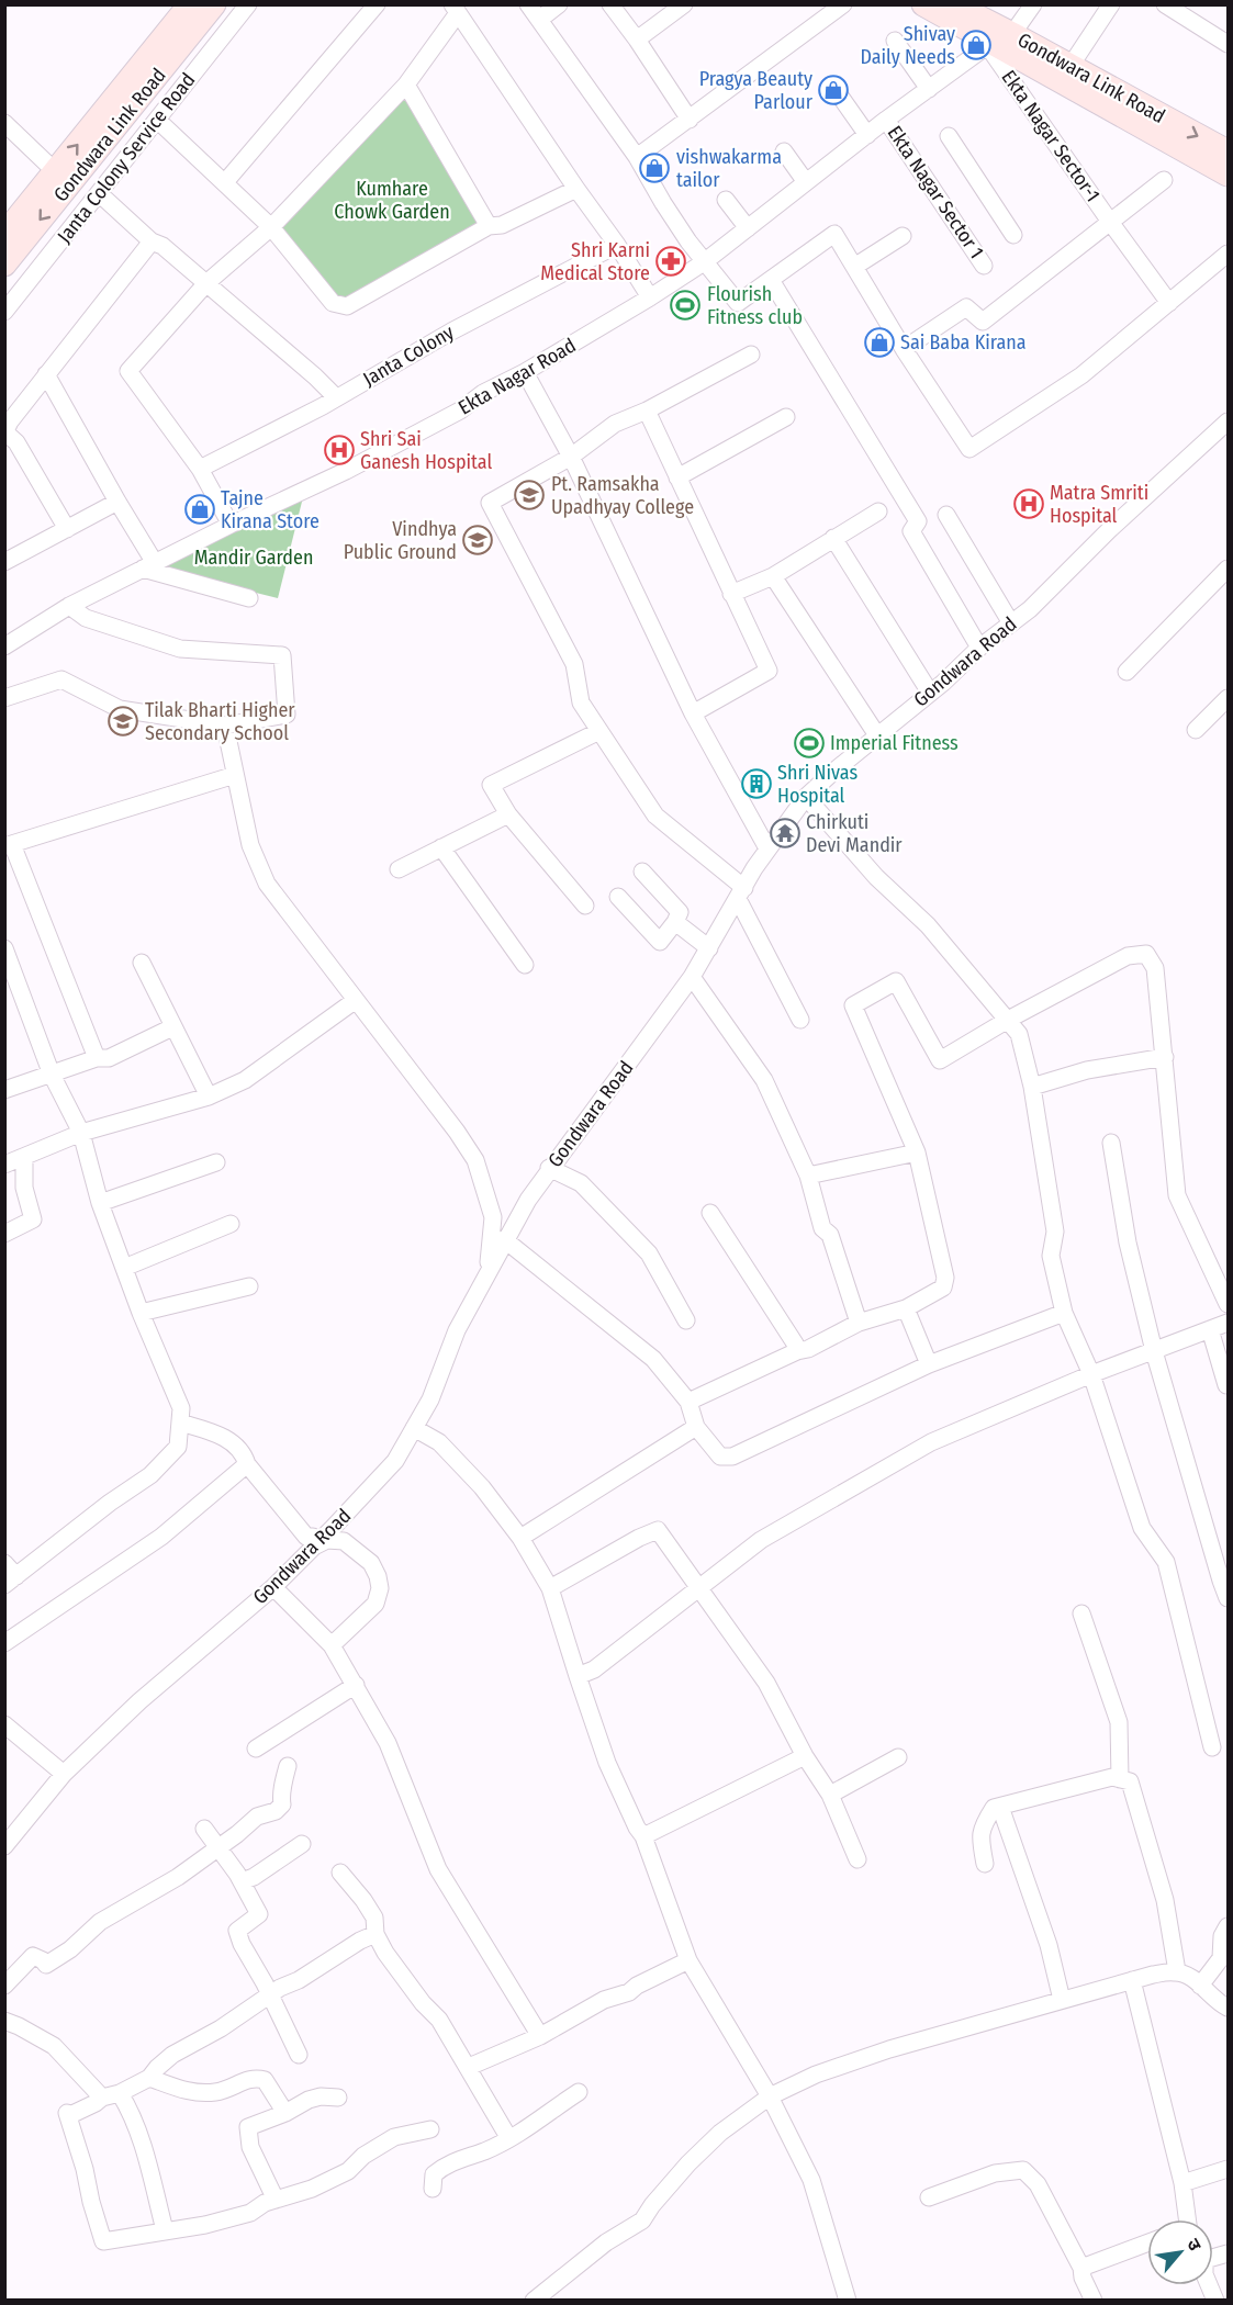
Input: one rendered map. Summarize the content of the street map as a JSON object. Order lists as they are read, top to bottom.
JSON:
{
  "streets": {
    "street": [
      "Gondwara Link Road",
      "Ekta Nagar Sector-1",
      "Janta Colony Service Road",
      "Ekta Nagar Sector 1",
      "Janta Colony",
      "Ekta Nagar Road",
      "Gondwara Road"
    ]
  },
  "crossings": [
    ["Ekta Nagar Sector-1", "Ekta Nagar Road"],
    ["Ekta Nagar Sector 1", "Ekta Nagar Road"]
  ],
  "parks": ["Kumhare Chowk Garden", "Mandir Garden"],
  "places": {
    "shop": [
      "Shivay Daily Needs",
      "Pragya Beauty Parlour",
      "vishwakarma tailor",
      "Sai Baba Kirana",
      "Tajne Kirana Store"
    ],
    "pharmacy": ["Shri Karni Medical Store"],
    "sports": ["Flourish Fitness club", "Imperial Fitness"],
    "hospital": ["Shri Sai Ganesh Hospital", "Matra Smriti Hospital"],
    "school or university": ["Pt. Ramsakha Upadhyay College", "Vindhya Public Ground", "Tilak Bharti Higher Secondary School"],
    "building": ["Shri Nivas Hospital"],
    "temple": ["Chirkuti Devi Mandir"]
  },
  "north": "top right"
}
